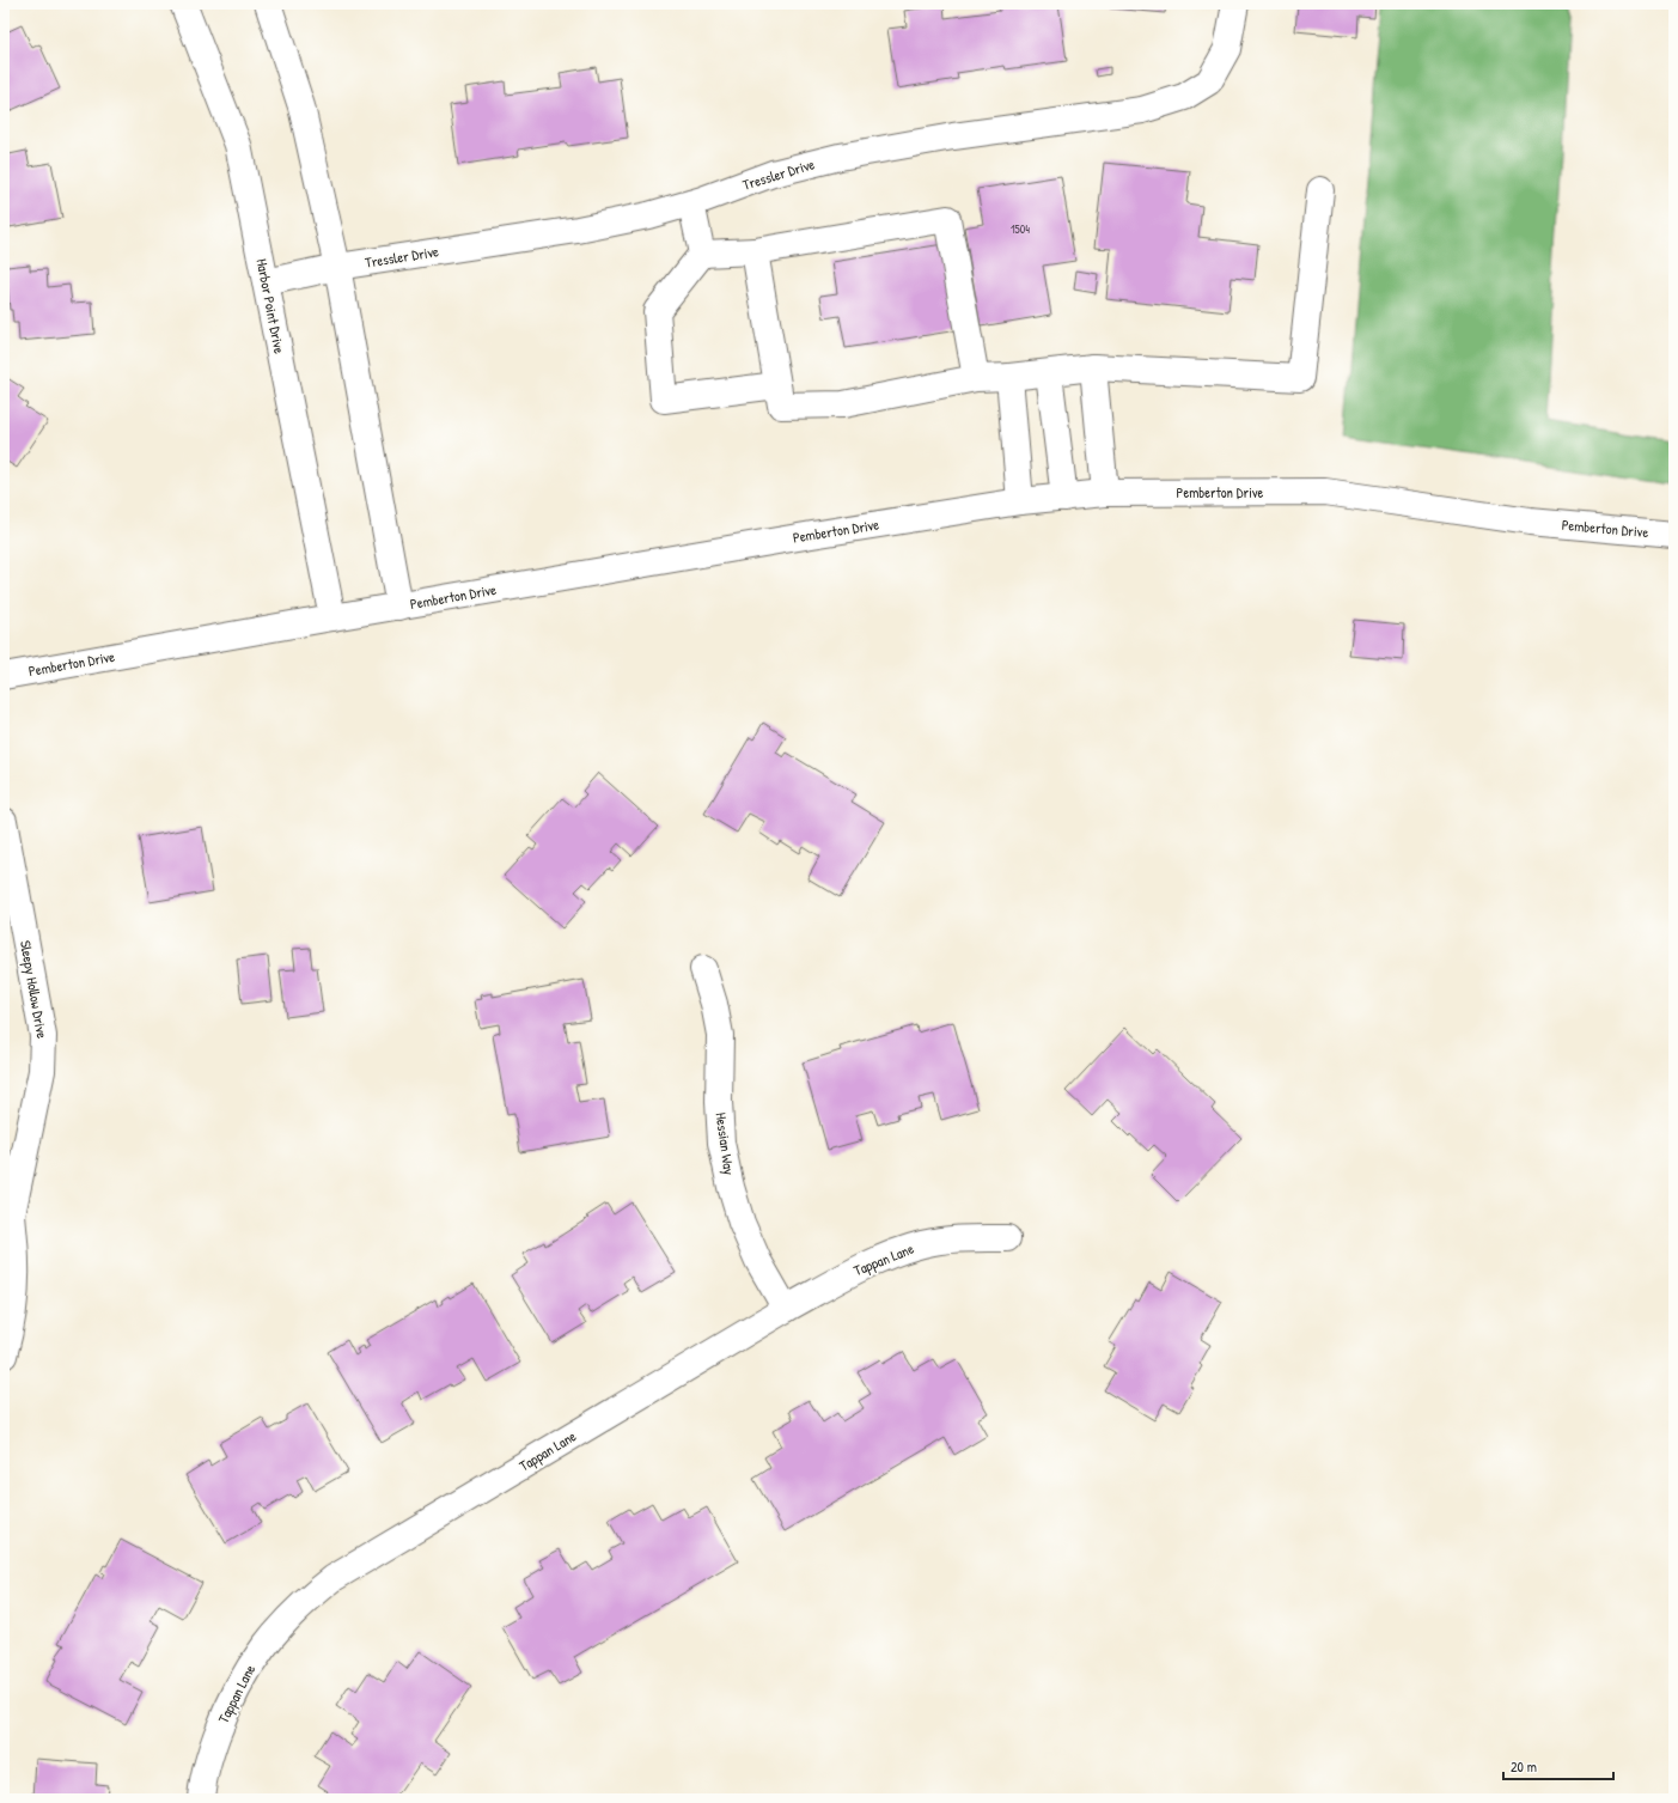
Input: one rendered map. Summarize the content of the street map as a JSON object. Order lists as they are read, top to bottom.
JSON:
{
  "streets": {
    "street": [
      "Tressler Drive",
      "Harbor Point Drive",
      "Pemberton Drive",
      "Sleepy Hollow Drive",
      "Hessian Way",
      "Tappan Lane"
    ]
  },
  "crossings": [
    ["Tressler Drive", "Harbor Point Drive"],
    ["Harbor Point Drive", "Pemberton Drive"],
    ["Hessian Way", "Tappan Lane"]
  ],
  "house_numbers": ["1504"],
  "scale_bar": "20 m"
}
